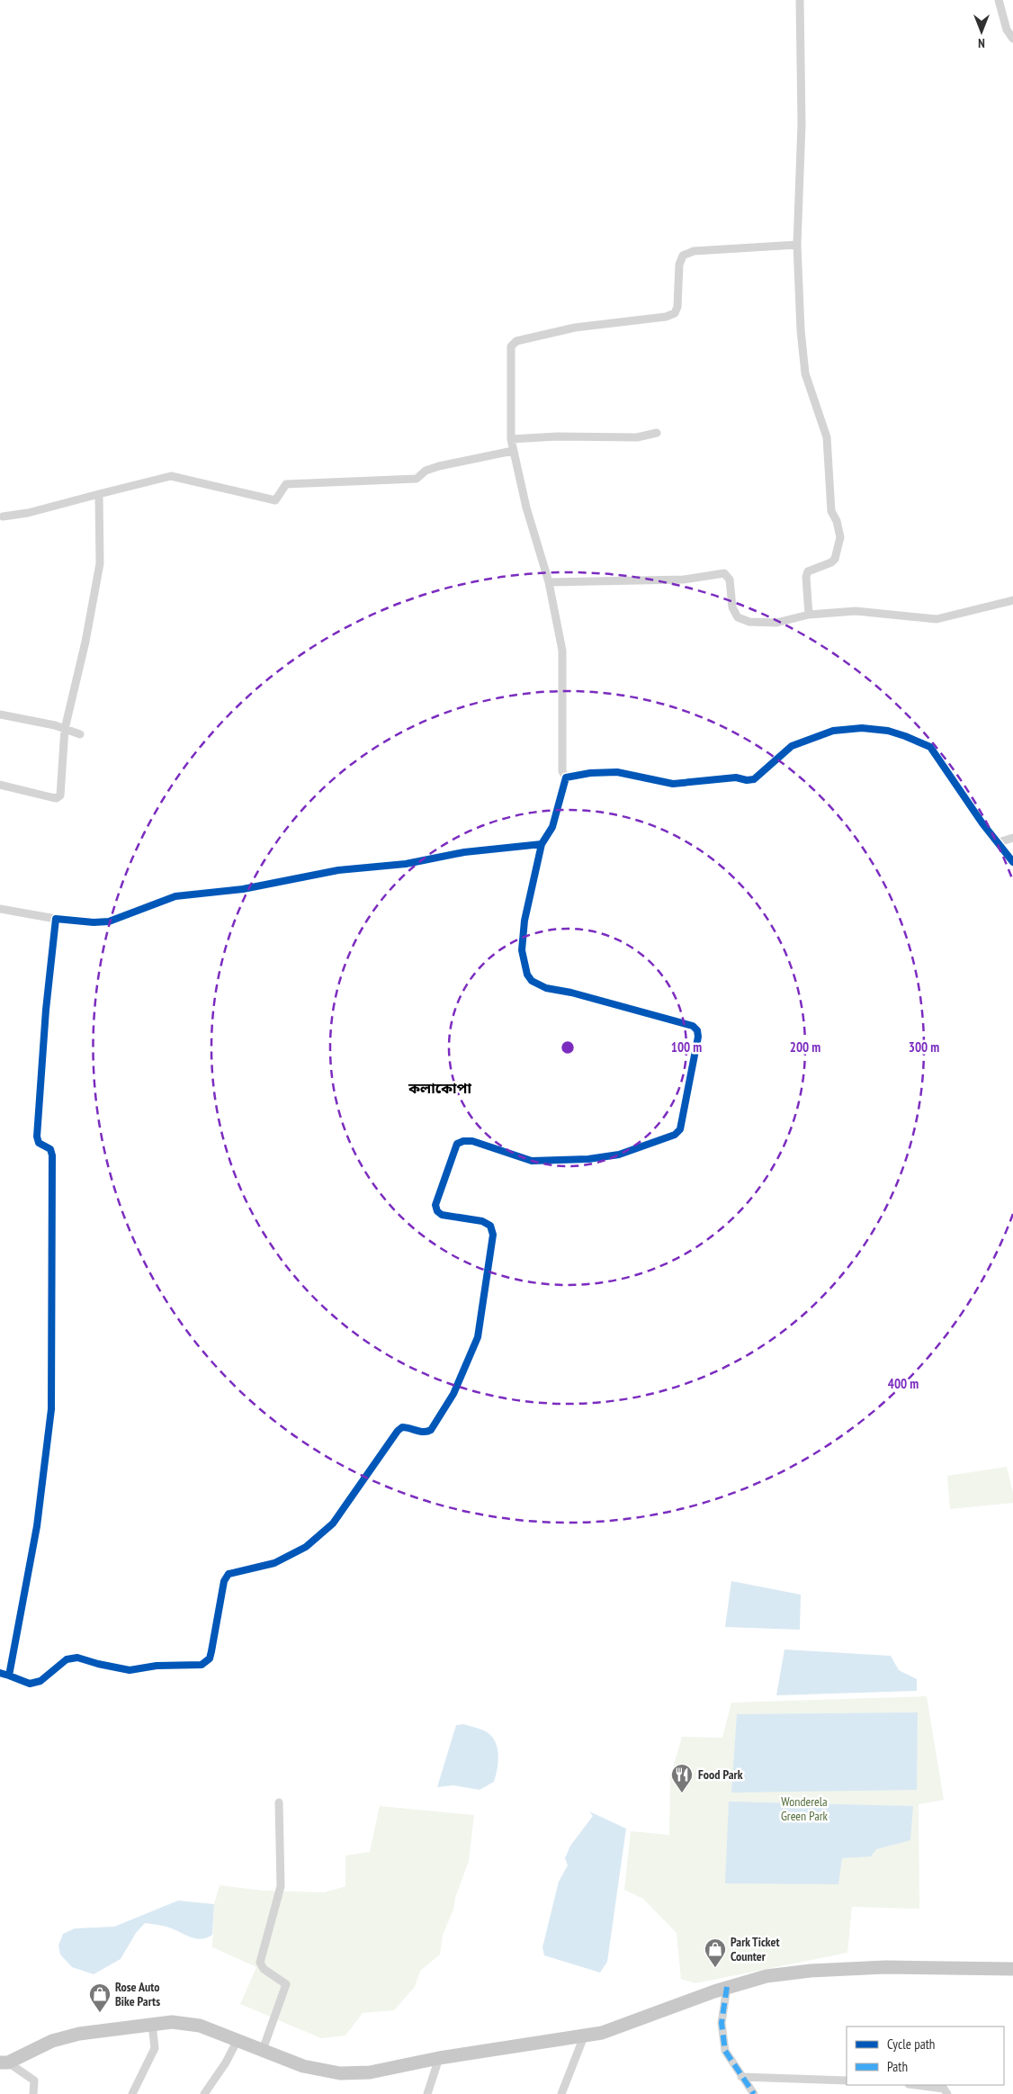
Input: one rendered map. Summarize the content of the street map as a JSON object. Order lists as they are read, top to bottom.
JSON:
{
  "districts": ["কলাকোপা"],
  "parks": ["Wonderela Green Park"],
  "places": {
    "restaurant": ["Food Park"],
    "shop": ["Park Ticket Counter", "Rose Auto Bike Parts"]
  },
  "legend": ["Cycle path", "Path"],
  "north": "bottom",
  "rings": [
    "100 m",
    "200 m",
    "300 m",
    "400 m"
  ]
}
